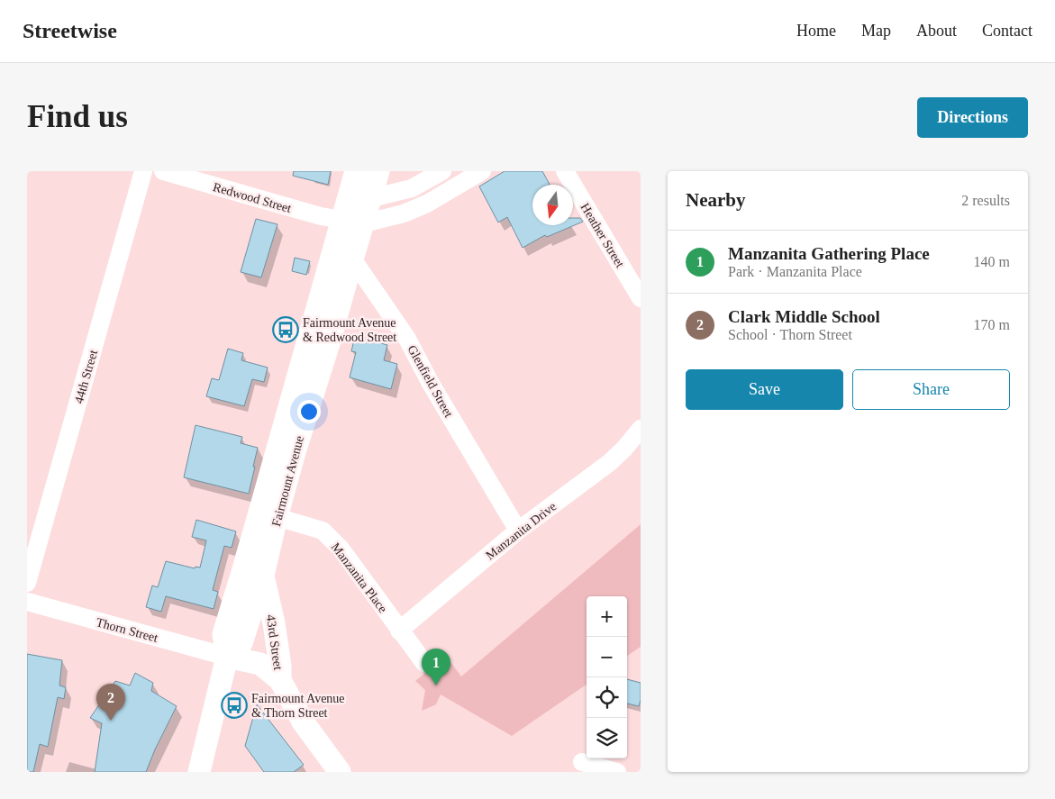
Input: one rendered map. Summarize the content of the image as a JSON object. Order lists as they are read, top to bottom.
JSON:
{
  "streets": {
    "main road": ["Fairmount Avenue", "43rd Street"],
    "street": [
      "Redwood Street",
      "Heather Street",
      "44th Street",
      "Glenfield Street",
      "Manzanita Drive",
      "Manzanita Place",
      "Thorn Street"
    ]
  },
  "crossings": [
    ["Redwood Street", "Glenfield Street"],
    ["Redwood Street", "Fairmount Avenue"],
    ["Glenfield Street", "Fairmount Avenue"],
    ["Glenfield Street", "Manzanita Drive"],
    ["Fairmount Avenue", "Manzanita Place"],
    ["Fairmount Avenue", "Thorn Street"],
    ["Fairmount Avenue", "43rd Street"],
    ["Manzanita Drive", "Manzanita Place"]
  ],
  "places": {
    "bus stop": ["Fairmount Avenue & Redwood Street", "Fairmount Avenue & Thorn Street"]
  },
  "north": "bottom",
  "page": {
    "header": "Streetwise",
    "nav": [
      "Home",
      "Map",
      "About",
      "Contact"
    ],
    "buttons": [
      "Directions",
      ["Save", "Share"]
    ],
    "title": "Find us",
    "heading": ["Nearby", "2 results"],
    "list": [
      {
        "mark": "1",
        "name": "Manzanita Gathering Place",
        "note": "Park · Manzanita Place",
        "value": "140 m"
      },
      {
        "mark": "2",
        "name": "Clark Middle School",
        "note": "School · Thorn Street",
        "value": "170 m"
      }
    ],
    "map_buttons": ["+", "−"],
    "pins": ["1", "2"]
  }
}
